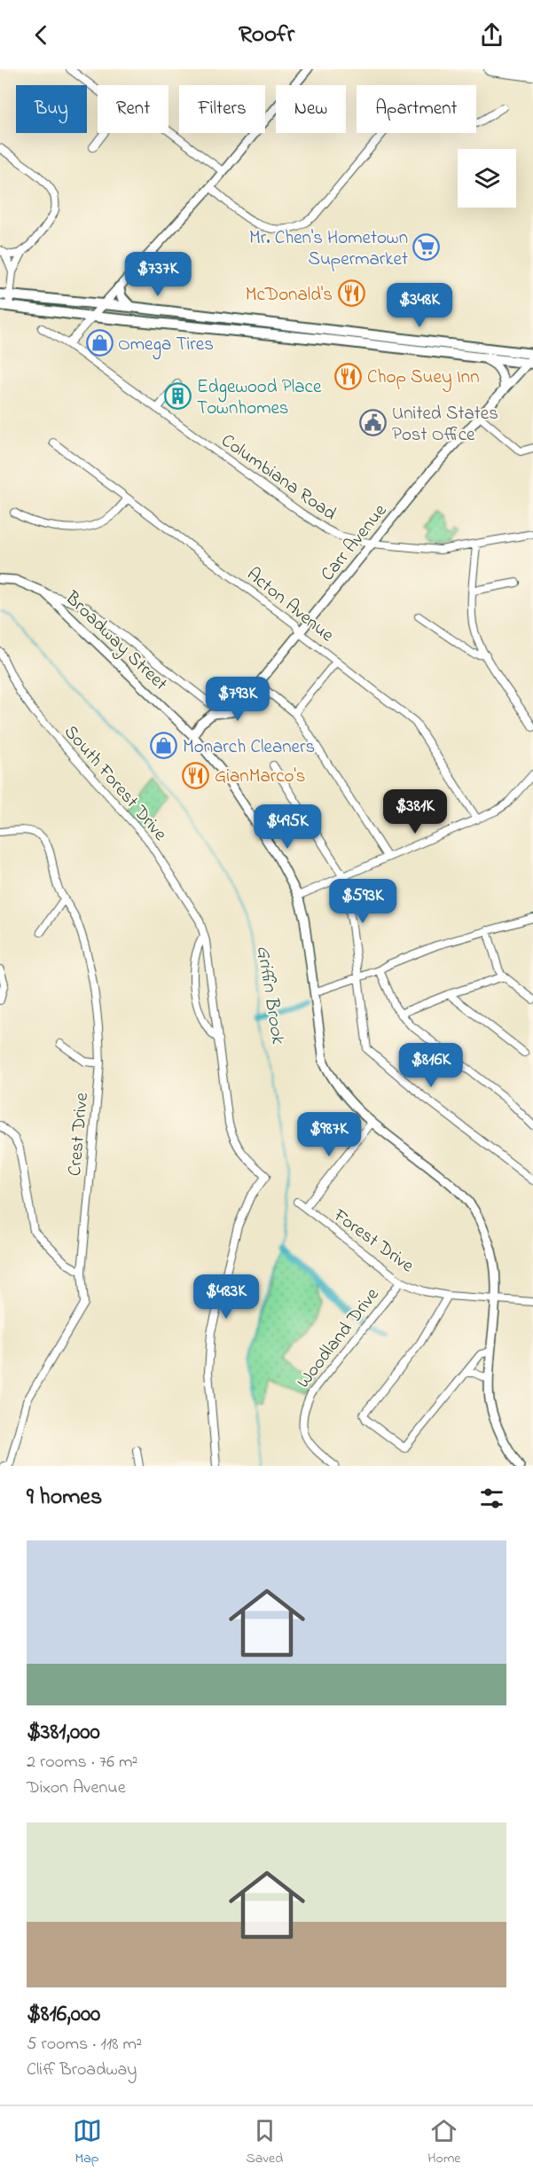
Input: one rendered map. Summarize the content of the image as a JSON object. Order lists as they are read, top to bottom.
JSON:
{
  "streets": {
    "street": [
      "Columbiana Road",
      "Carr Avenue",
      "Acton Avenue",
      "Broadway Street",
      "South Forest Drive",
      "Crest Drive",
      "Forest Drive",
      "Woodland Drive"
    ]
  },
  "crossings": [
    ["Columbiana Road", "Carr Avenue"],
    ["Carr Avenue", "Acton Avenue"],
    ["Carr Avenue", "Broadway Street"],
    ["Broadway Street", "Forest Drive"],
    ["Forest Drive", "Woodland Drive"]
  ],
  "water": ["Griffin Brook"],
  "places": {
    "supermarket": ["Mr. Chen's Hometown Supermarket"],
    "restaurant": ["McDonald's", "Chop Suey Inn", "GianMarco's"],
    "shop": ["Omega Tires", "Monarch Cleaners"],
    "building": ["Edgewood Place Townhomes"],
    "public building": ["United States Post Office"]
  },
  "page": {
    "header": "Roofr",
    "chip": [
      "Buy",
      "Rent",
      "Filters",
      "New",
      "Apartment"
    ],
    "price": [
      "$737K",
      "$348K",
      "$793K",
      "$381K",
      "$495K",
      "$593K",
      "$816K",
      "$987K",
      "$483K"
    ],
    "heading": "9 homes",
    "list": [
      {
        "name": "$381,000",
        "note": "2 rooms · 76 m² · Dixon Avenue"
      },
      {
        "name": "$816,000",
        "note": "5 rooms · 118 m² · Cliff Broadway"
      }
    ],
    "tabs": ["Map", "Saved", "Home"]
  }
}
